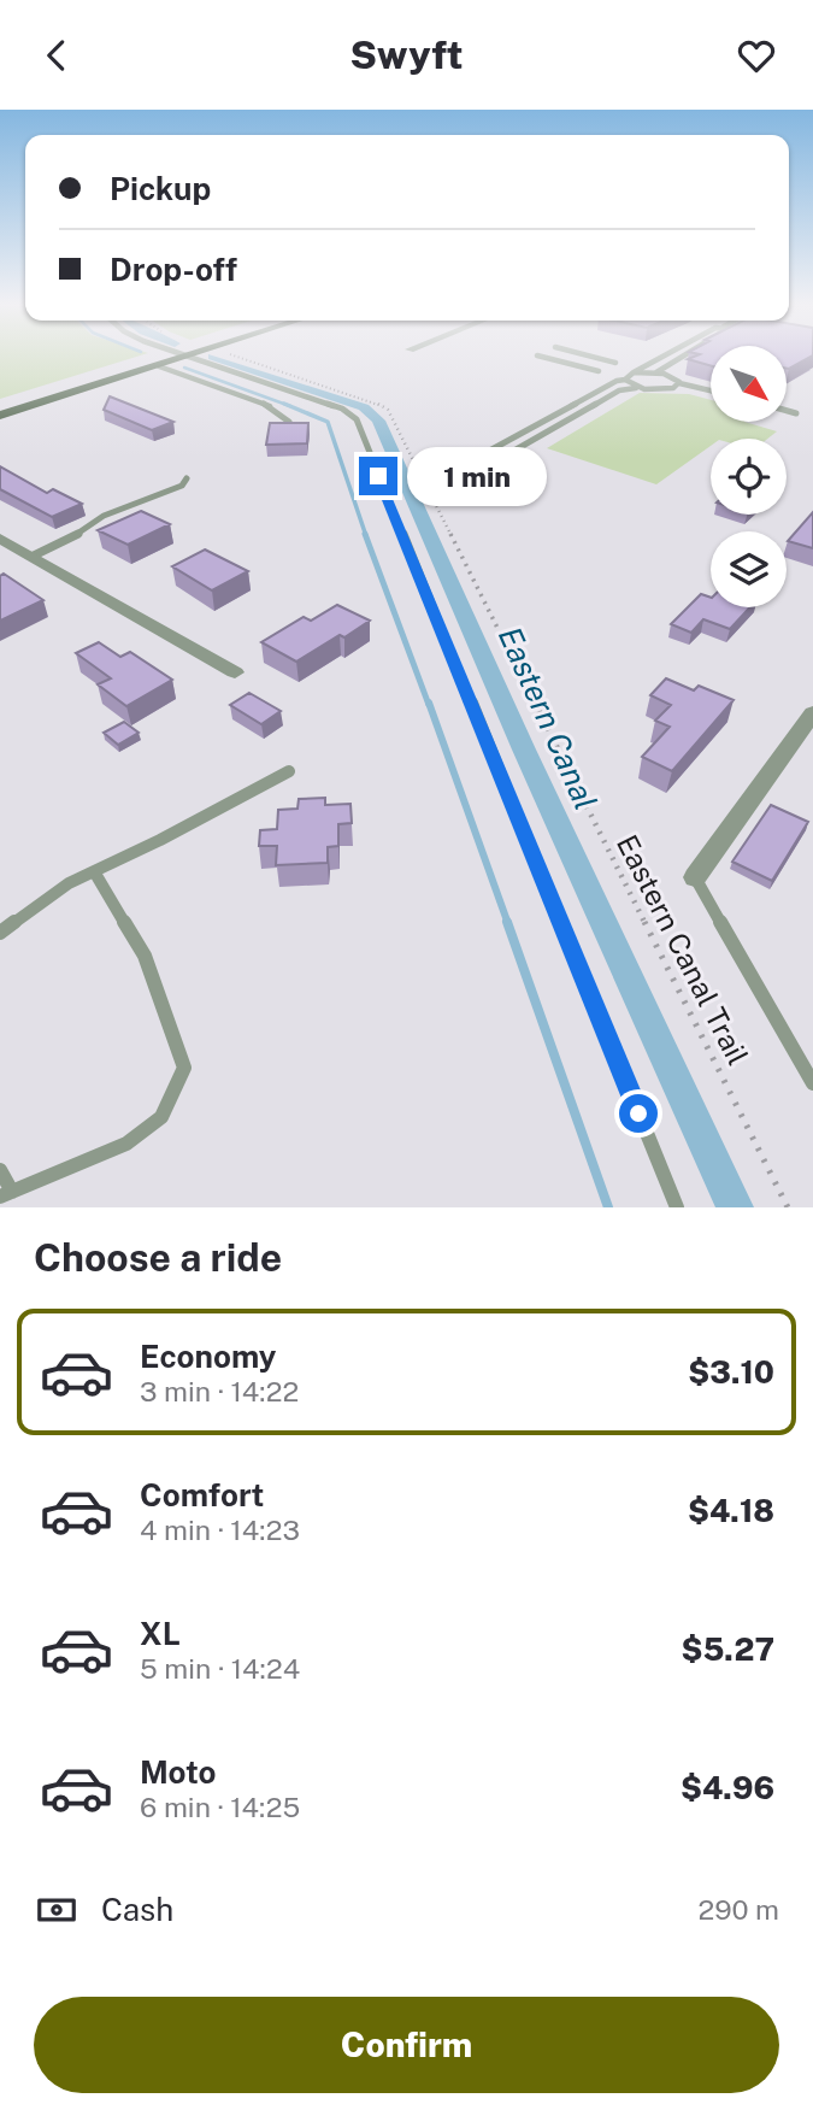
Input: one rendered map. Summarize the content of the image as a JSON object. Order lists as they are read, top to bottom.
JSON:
{
  "streets": {
    "path": ["Eastern Canal Trail"]
  },
  "water": ["Eastern Canal"],
  "north": "bottom right",
  "page": {
    "header": "Swyft",
    "banner": ["Pickup", "Drop-off"],
    "bubble": "1 min",
    "heading": "Choose a ride",
    "list": [
      {
        "name": "Economy",
        "note": "3 min · 14:22",
        "value": "$3.10"
      },
      {
        "name": "Comfort",
        "note": "4 min · 14:23",
        "value": "$4.18"
      },
      {
        "name": "XL",
        "note": "5 min · 14:24",
        "value": "$5.27"
      },
      {
        "name": "Moto",
        "note": "6 min · 14:25",
        "value": "$4.96"
      }
    ],
    "pay": ["Cash", "290 m"],
    "buttons": "Confirm"
  }
}
